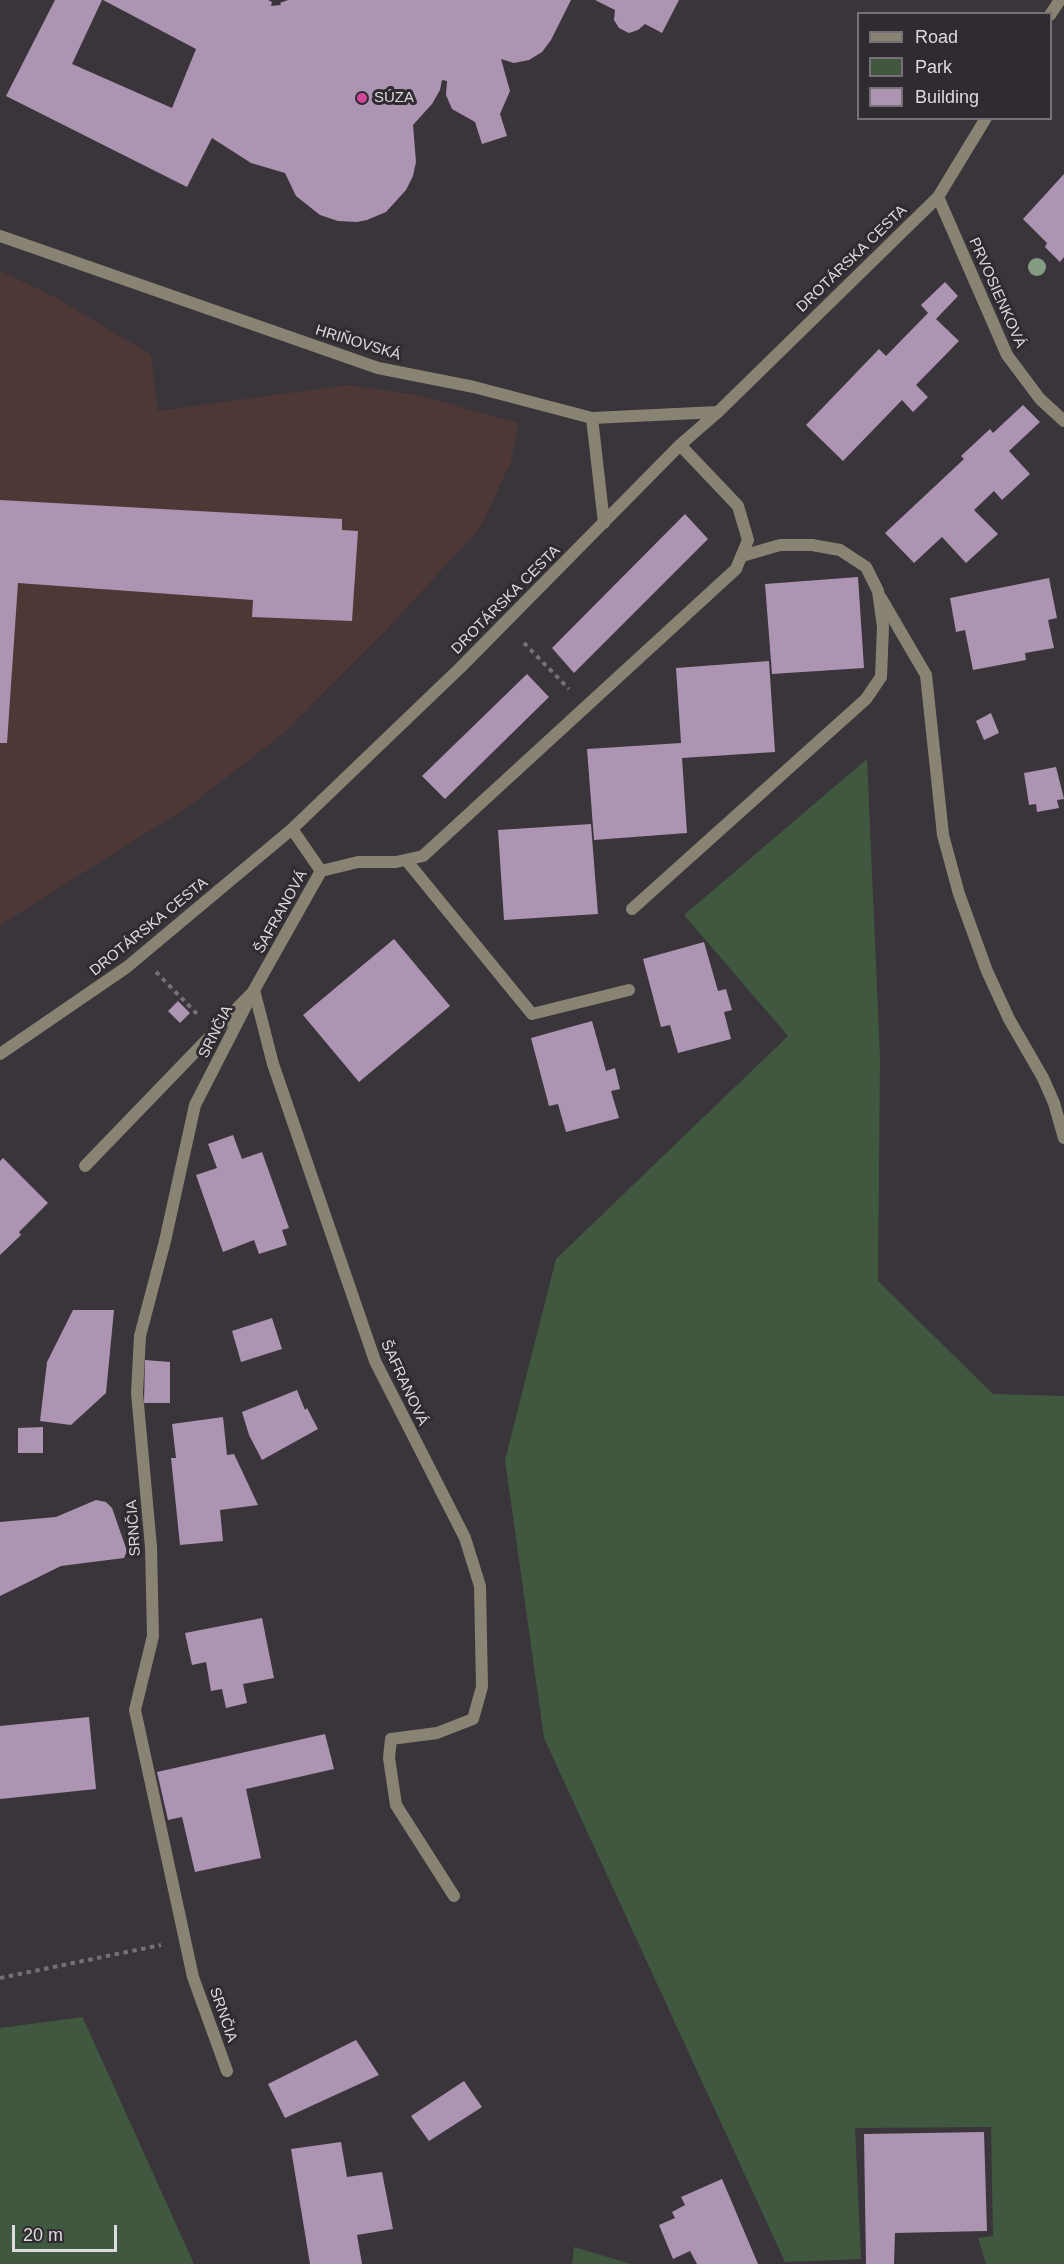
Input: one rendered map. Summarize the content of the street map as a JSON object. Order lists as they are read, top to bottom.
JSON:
{
  "streets": {
    "street": [
      "DROTÁRSKA CESTA",
      "PRVOSIENKOVÁ",
      "HRIŇOVSKÁ",
      "ŠAFRANOVÁ",
      "SRNČIA"
    ]
  },
  "crossings": [
    ["DROTÁRSKA CESTA", "PRVOSIENKOVÁ"],
    ["DROTÁRSKA CESTA", "HRIŇOVSKÁ"],
    ["DROTÁRSKA CESTA", "ŠAFRANOVÁ"],
    ["ŠAFRANOVÁ", "SRNČIA"]
  ],
  "places": ["SÚZA"],
  "legend": ["Road", "Park", "Building"],
  "scale_bar": "20 m"
}
